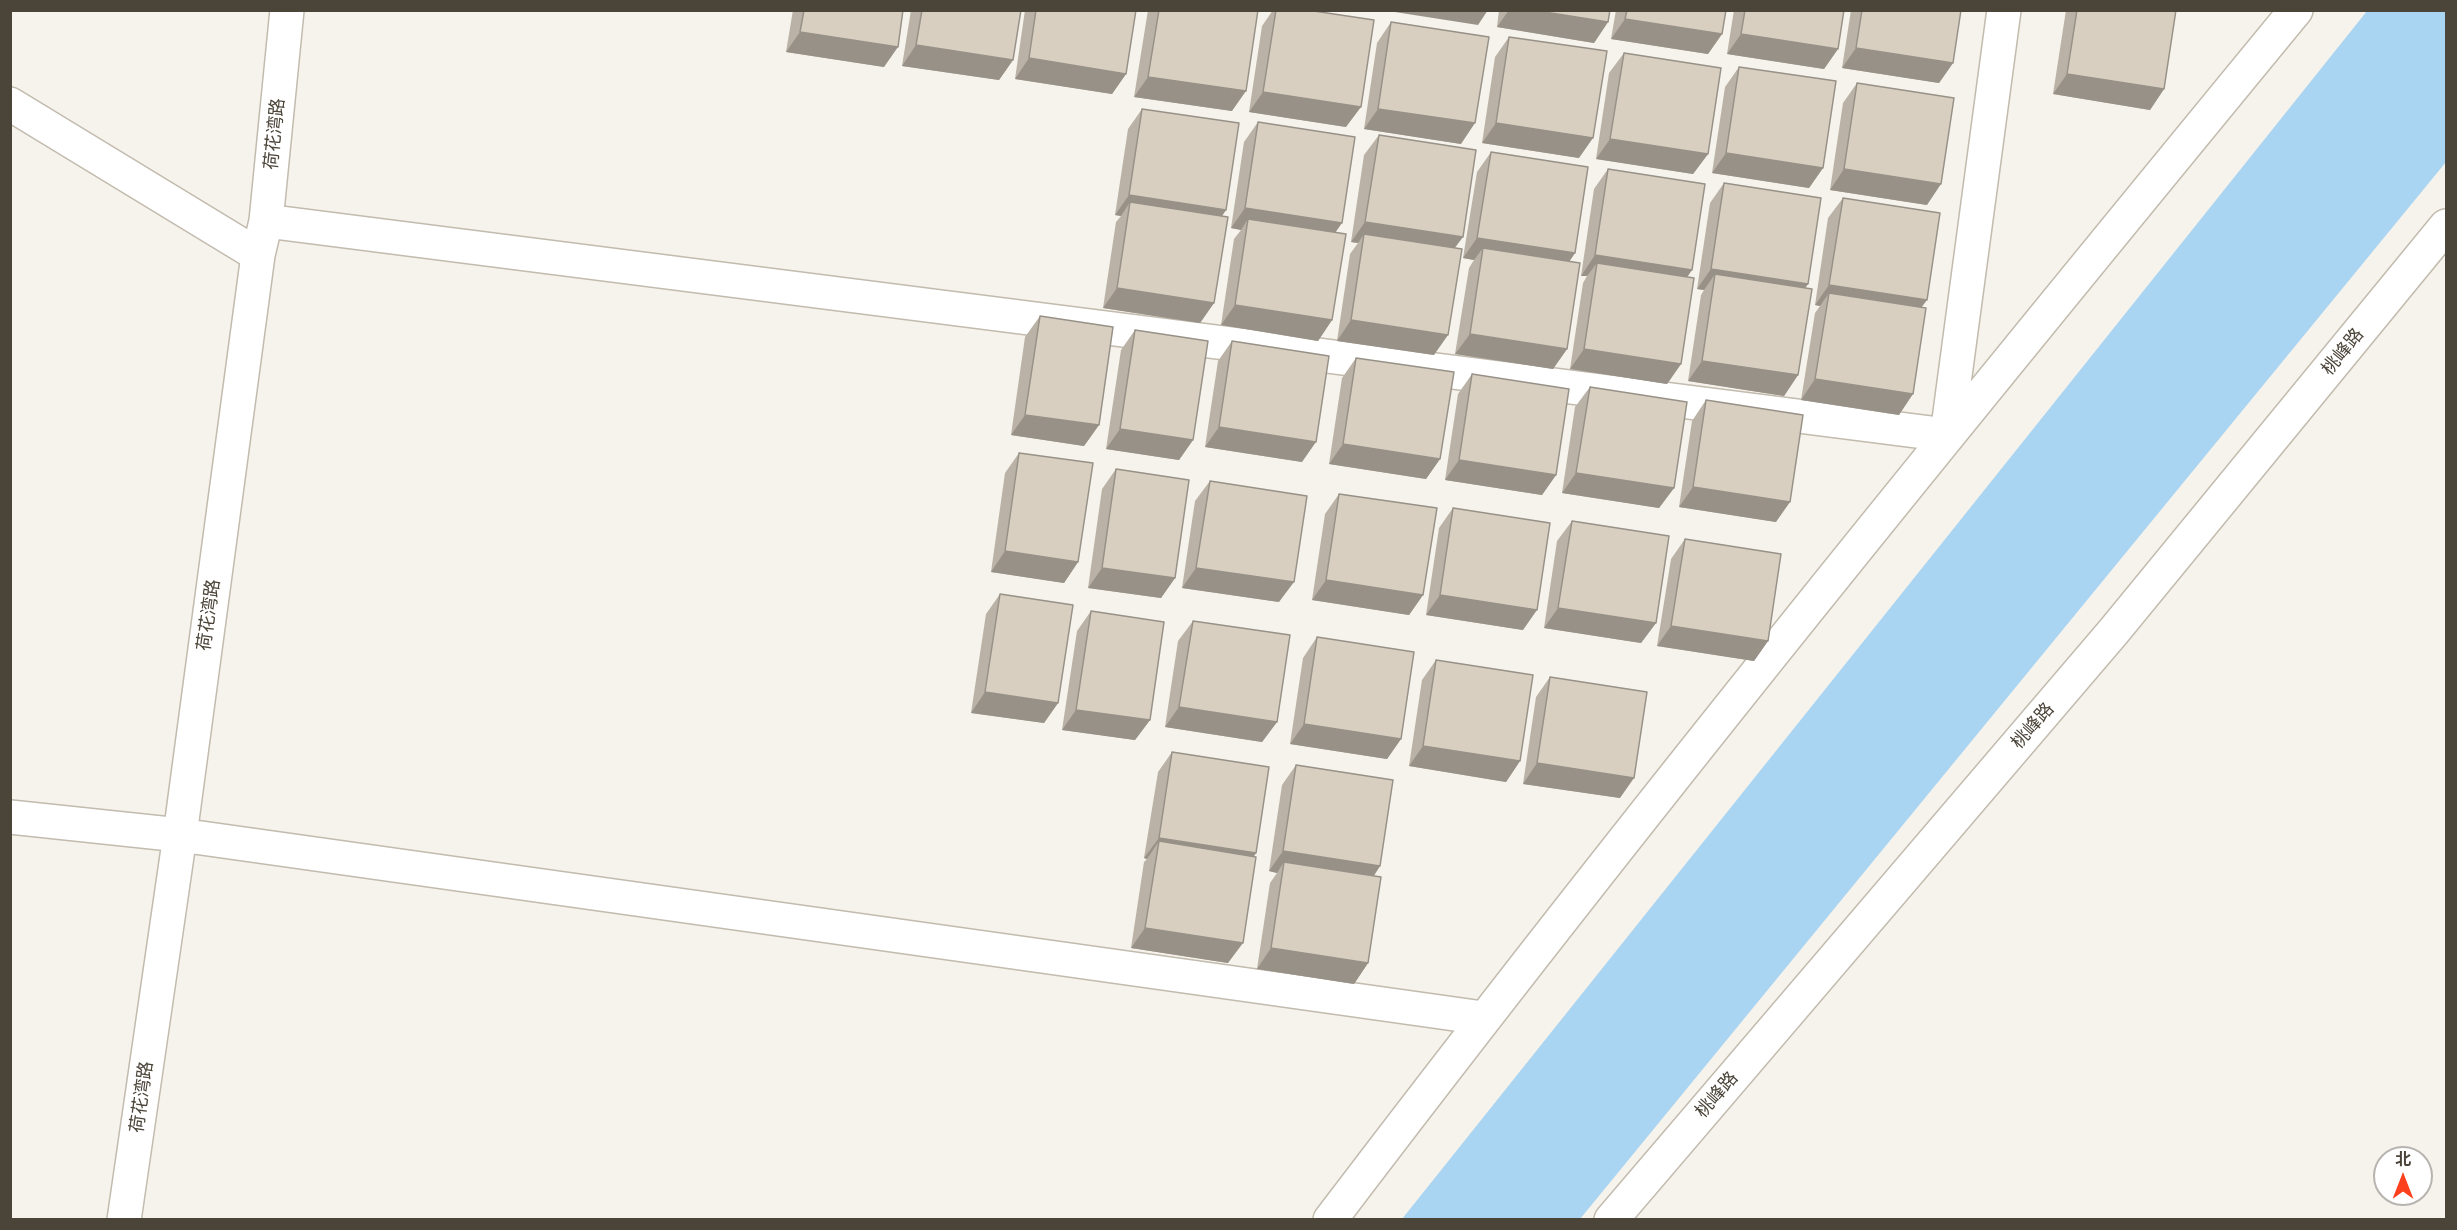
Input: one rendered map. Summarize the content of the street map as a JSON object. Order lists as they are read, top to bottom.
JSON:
{
  "streets": {
    "street": ["荷花湾路", "桃峰路"]
  },
  "north": "top"
}
